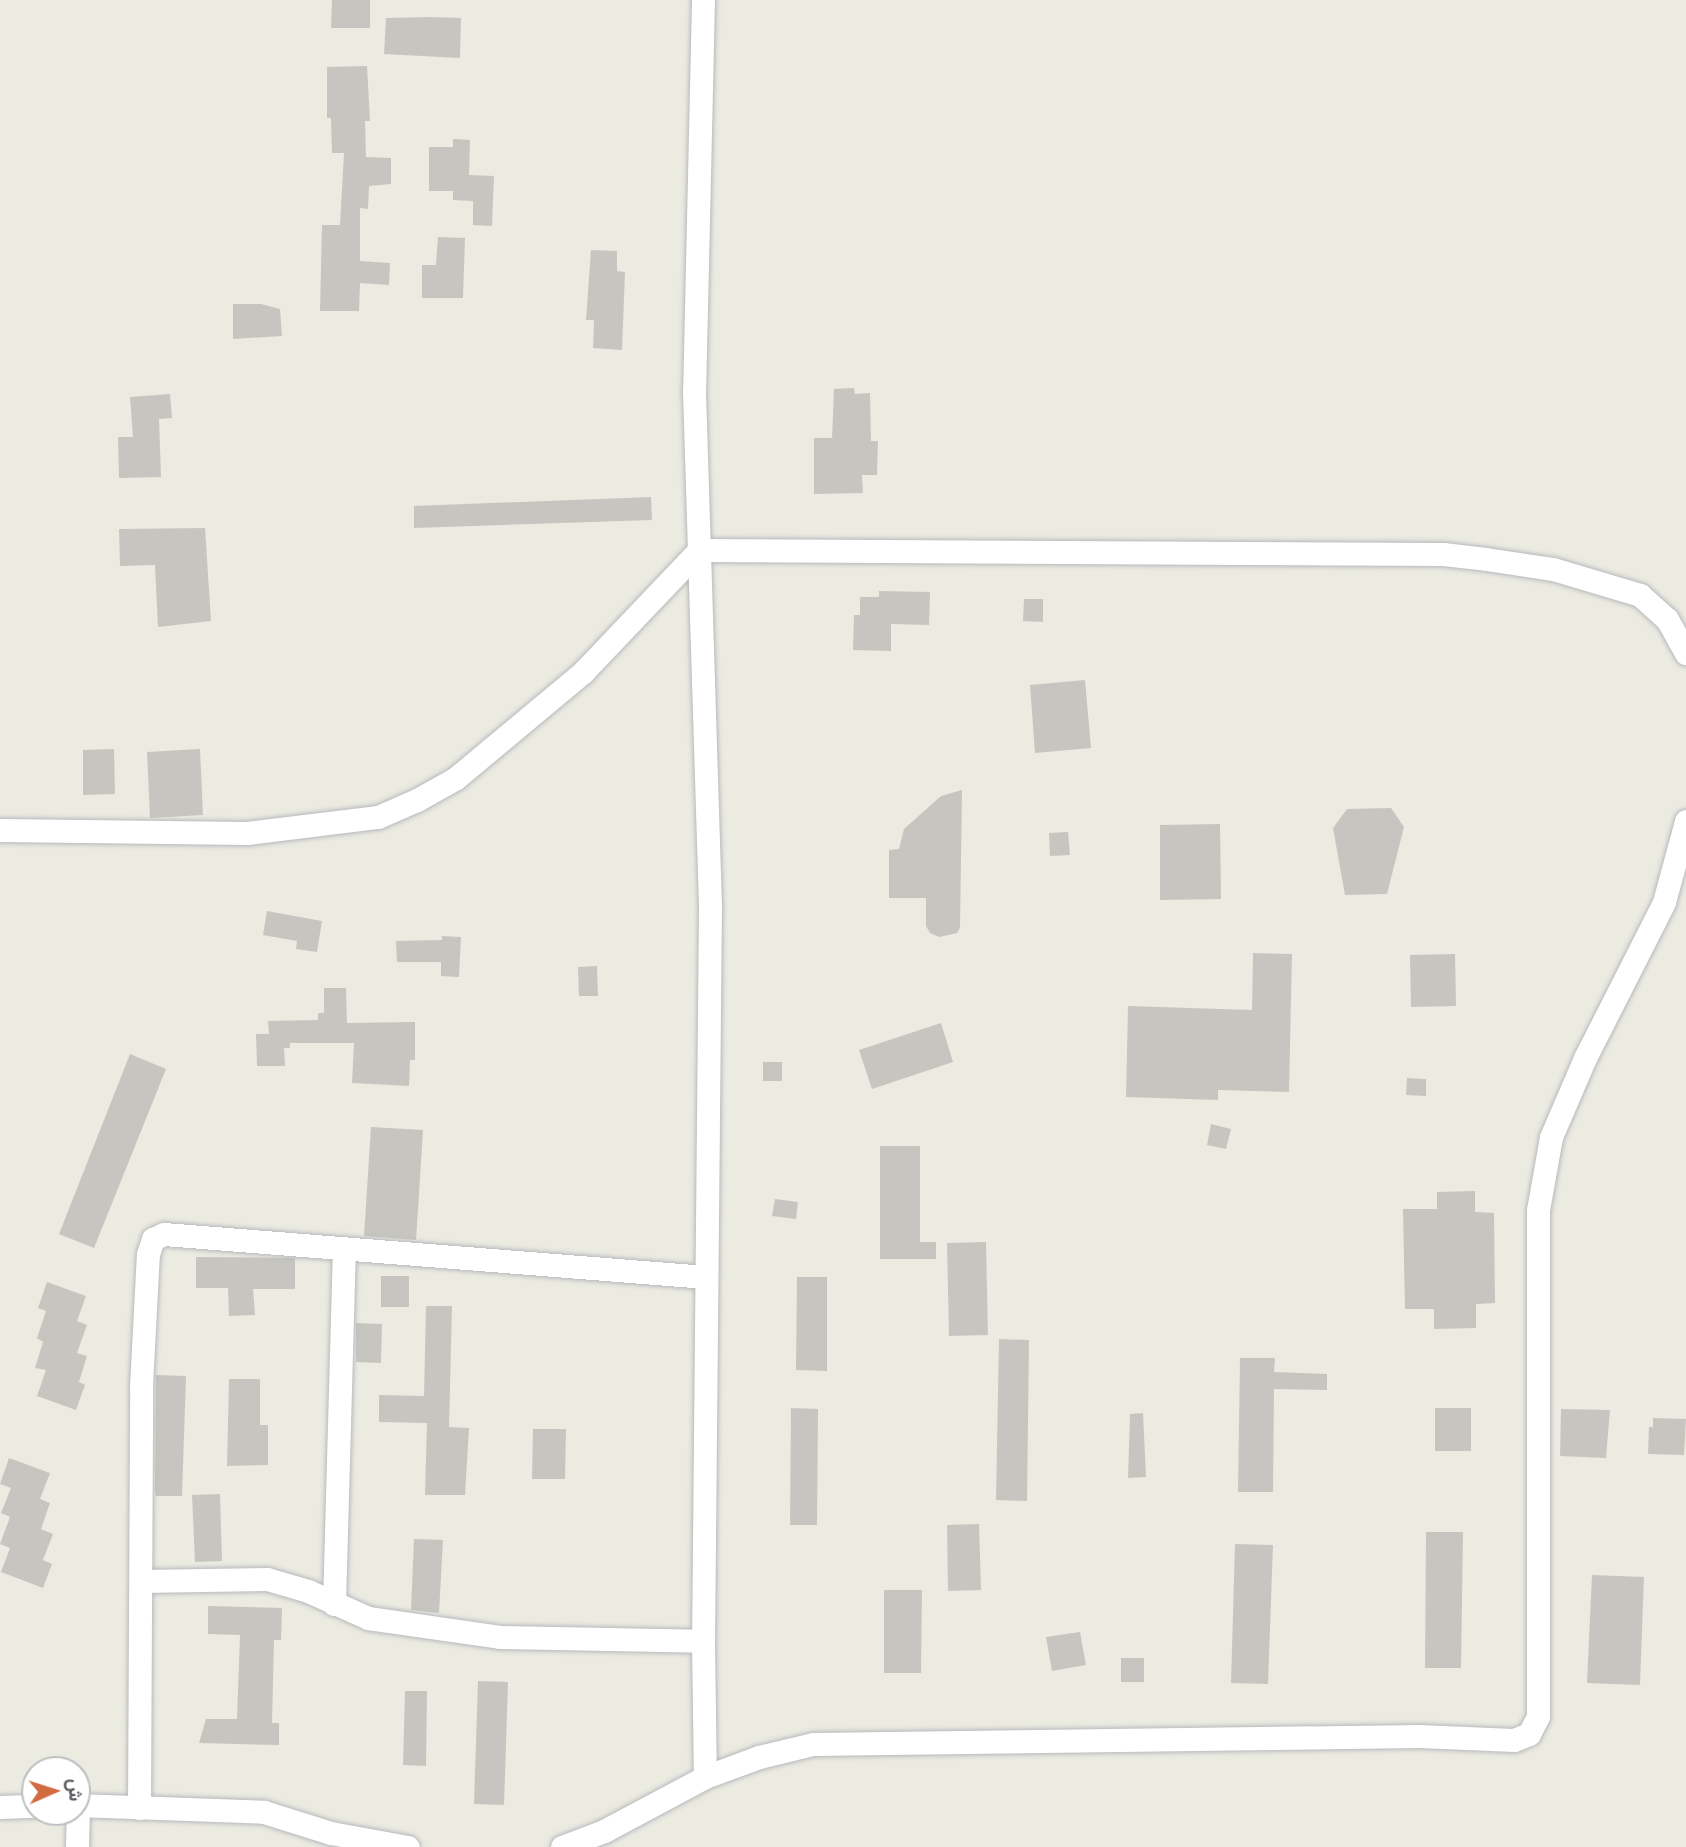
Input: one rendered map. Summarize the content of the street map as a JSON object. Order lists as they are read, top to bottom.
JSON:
{
  "north": "right"
}
